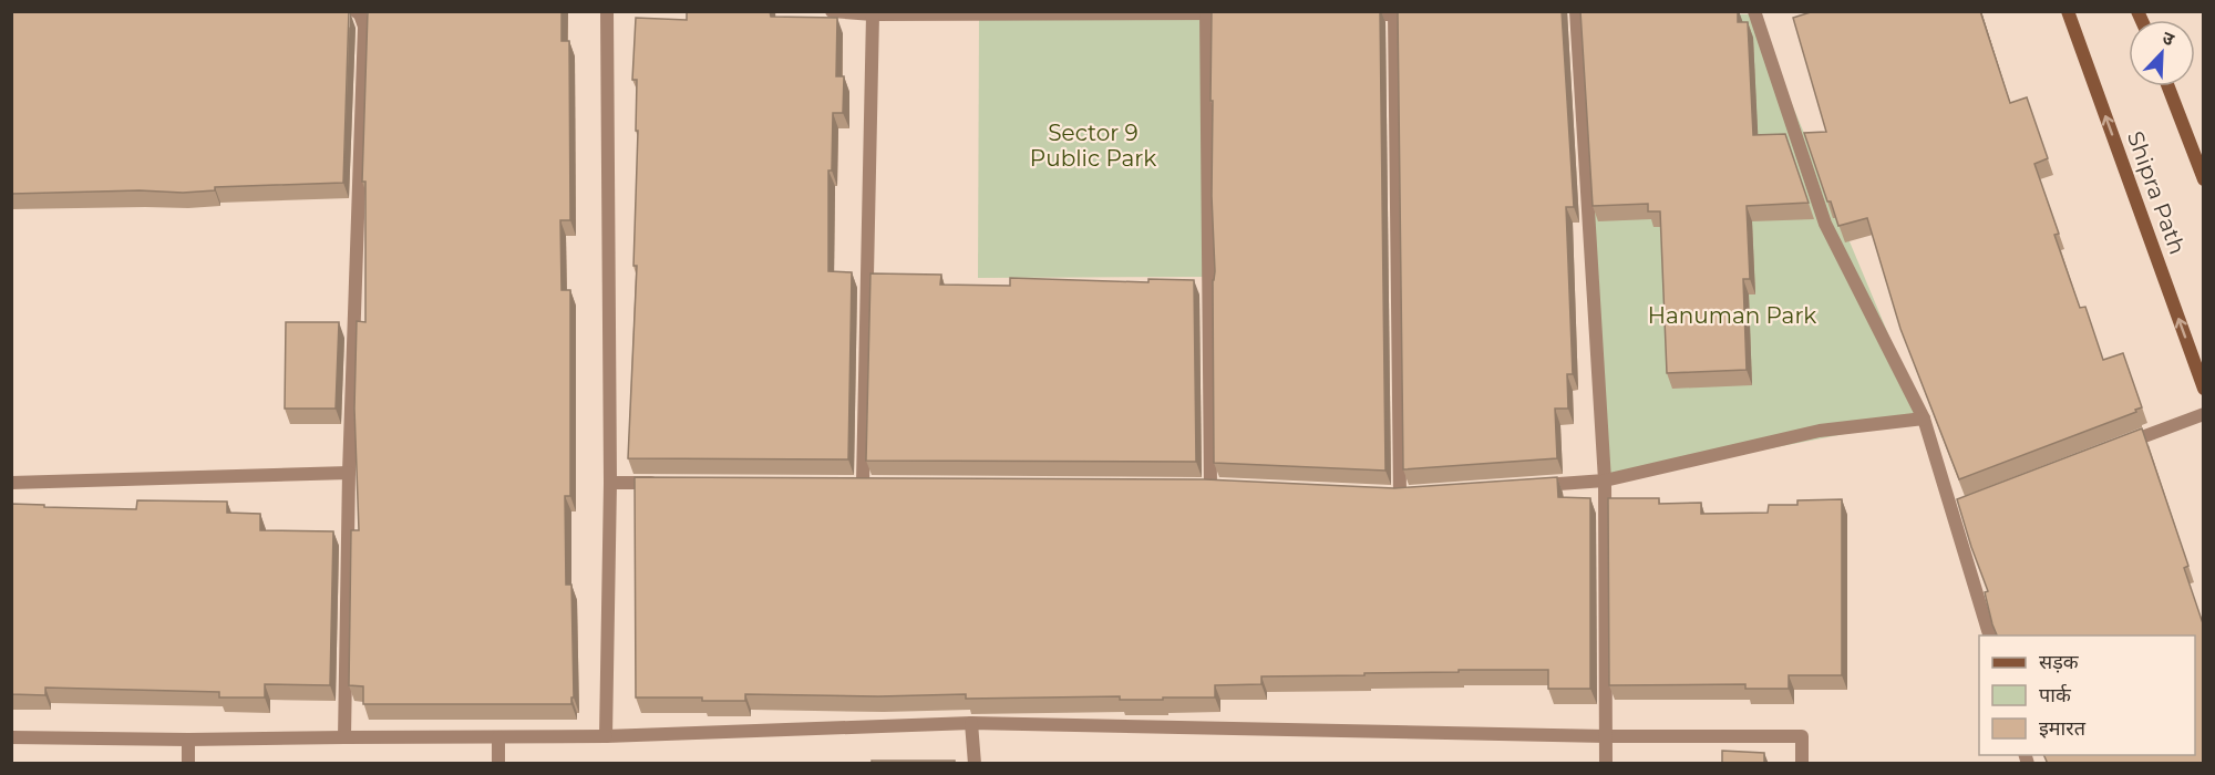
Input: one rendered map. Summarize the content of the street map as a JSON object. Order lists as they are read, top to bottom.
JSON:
{
  "streets": {
    "street": ["Shipra Path"]
  },
  "one_way": ["Shipra Path"],
  "parks": ["Sector 9 Public Park", "Hanuman Park"],
  "legend": ["सड़क", "पार्क", "इमारत"],
  "north": "top right"
}
